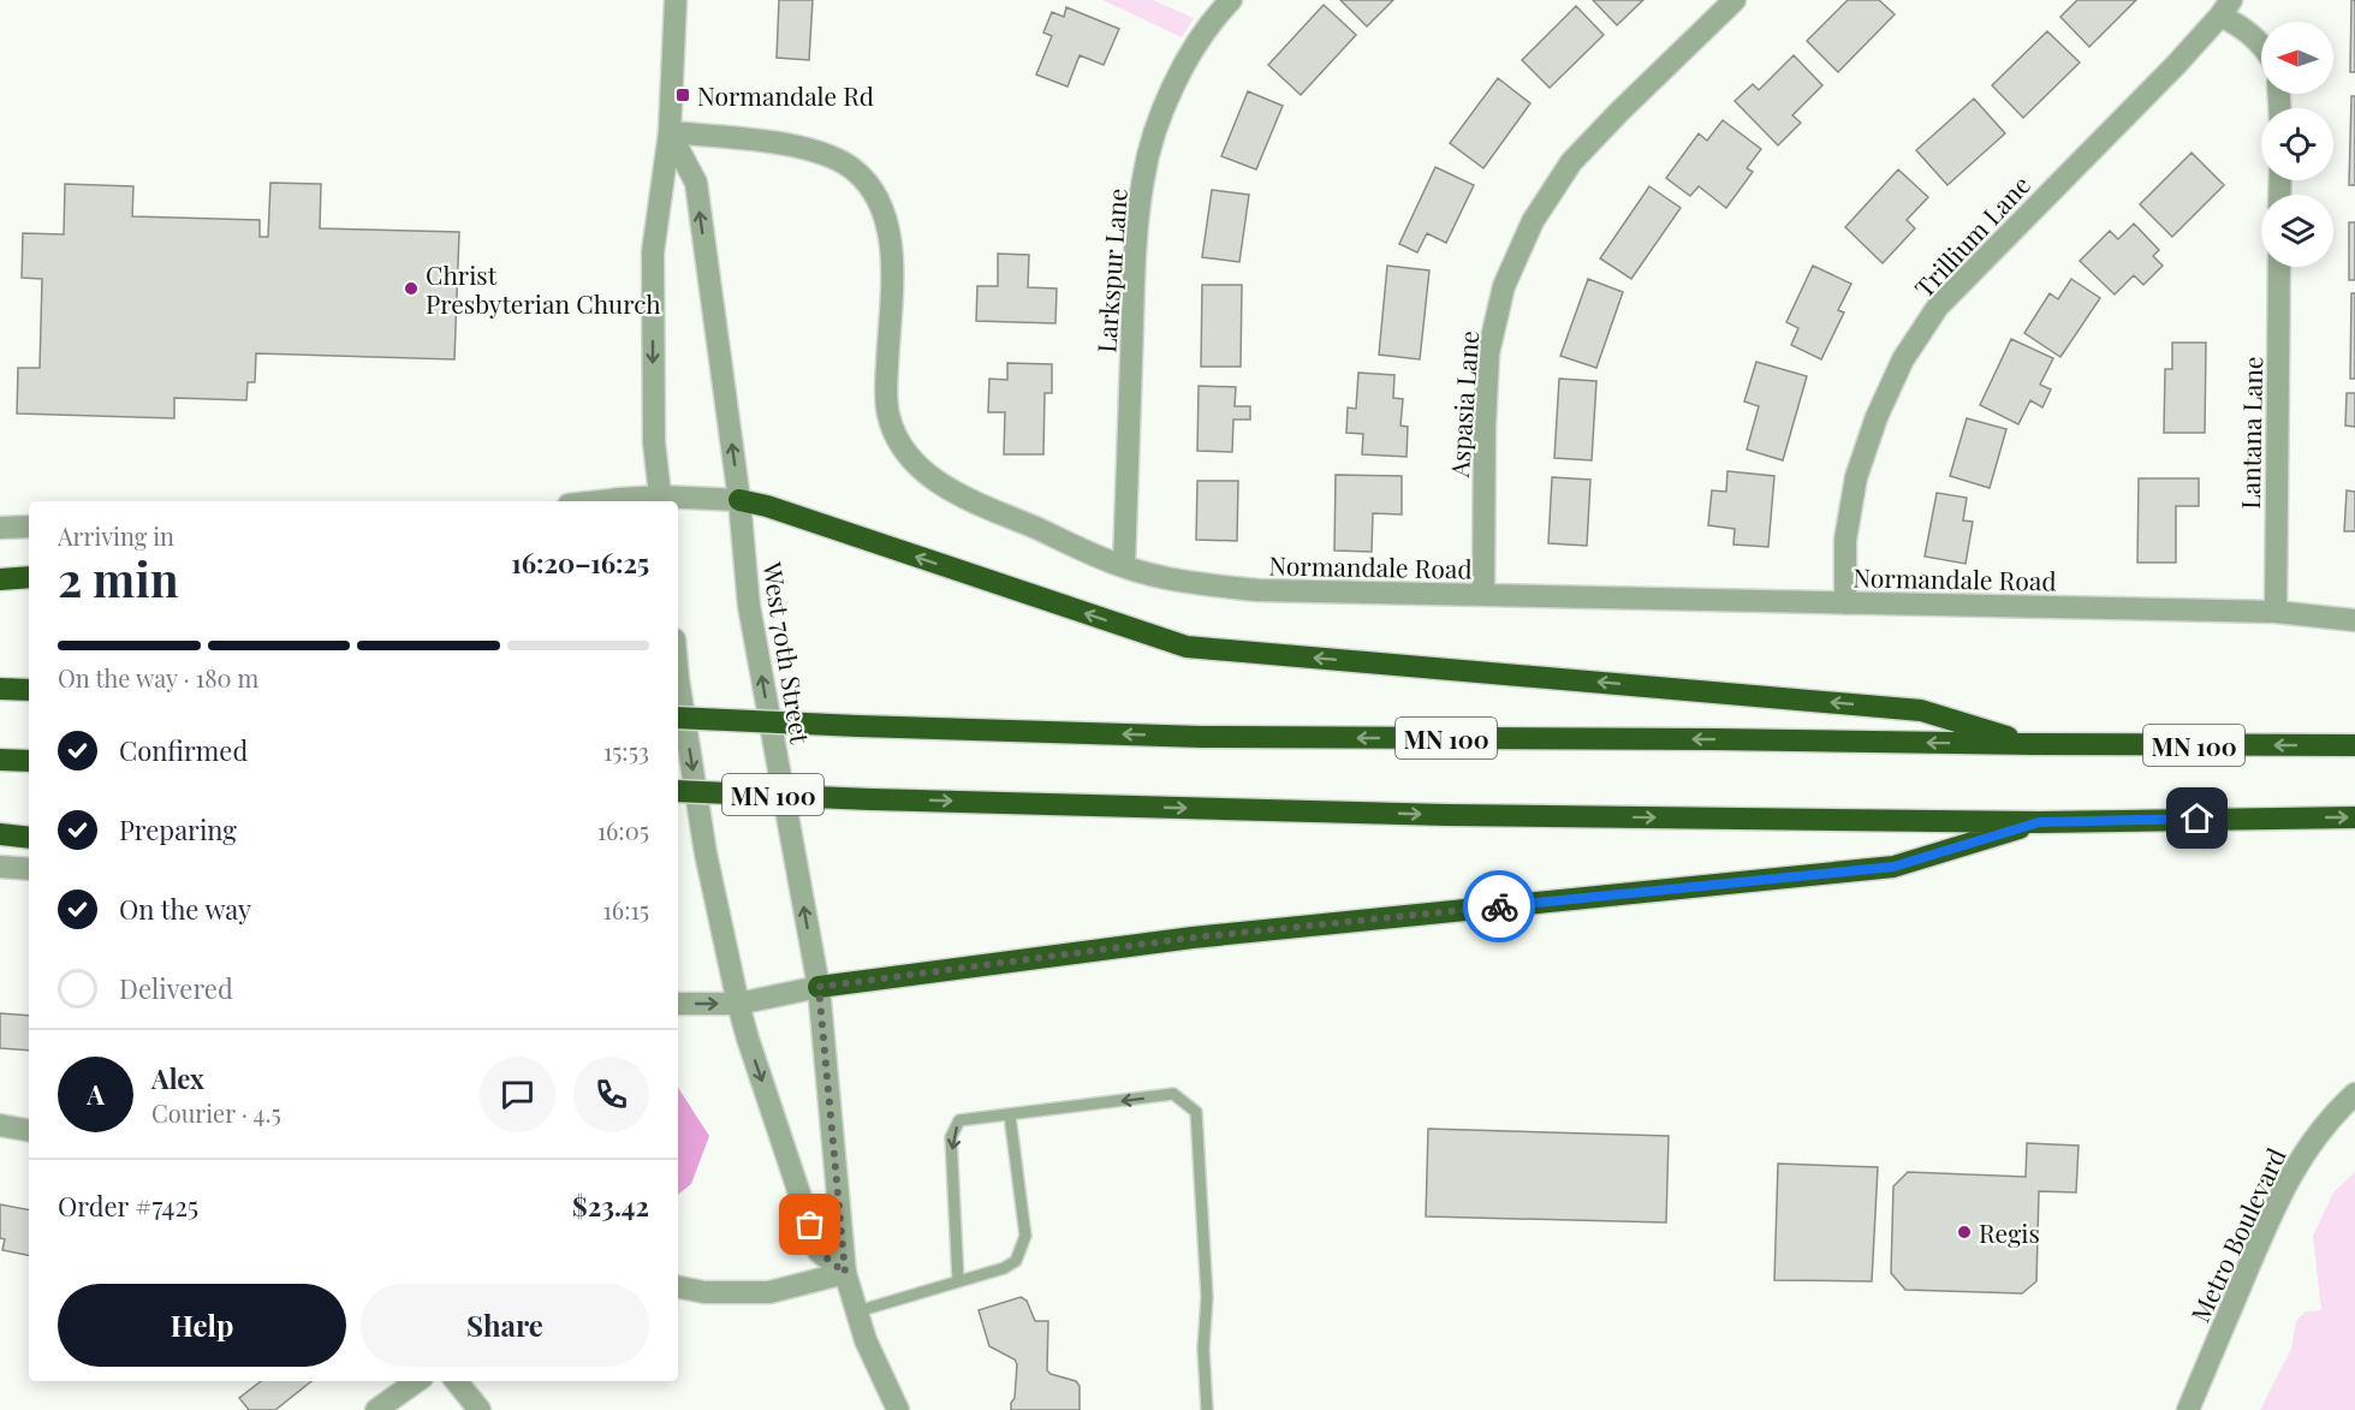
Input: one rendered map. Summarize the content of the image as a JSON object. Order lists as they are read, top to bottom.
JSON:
{
  "streets": {
    "highway": ["MN 100"],
    "street": [
      "Trillium Lane",
      "Larkspur Lane",
      "Aspasia Lane",
      "Lantana Lane",
      "Normandale Road",
      "West 70th Street",
      "Metro Boulevard"
    ]
  },
  "crossings": [
    ["Trillium Lane", "Normandale Road"],
    ["Larkspur Lane", "Normandale Road"],
    ["Aspasia Lane", "Normandale Road"],
    ["Lantana Lane", "Normandale Road"],
    ["Normandale Road", "West 70th Street"]
  ],
  "places": {
    "transit": ["Normandale Rd"],
    "other": ["Christ Presbyterian Church", "Regis"]
  },
  "north": "left",
  "page": {
    "heading": ["2 min", "Arriving in", "16:20–16:25"],
    "panel": [
      "Alex",
      "Courier · 4.5",
      "Order #7425",
      "$23.42"
    ],
    "bar": "On the way · 180 m",
    "list": [
      ["Confirmed", "15:53"],
      ["Preparing", "16:05"],
      ["On the way", "16:15"],
      "Delivered"
    ],
    "round": "A",
    "buttons": ["Help", "Share"]
  }
}
